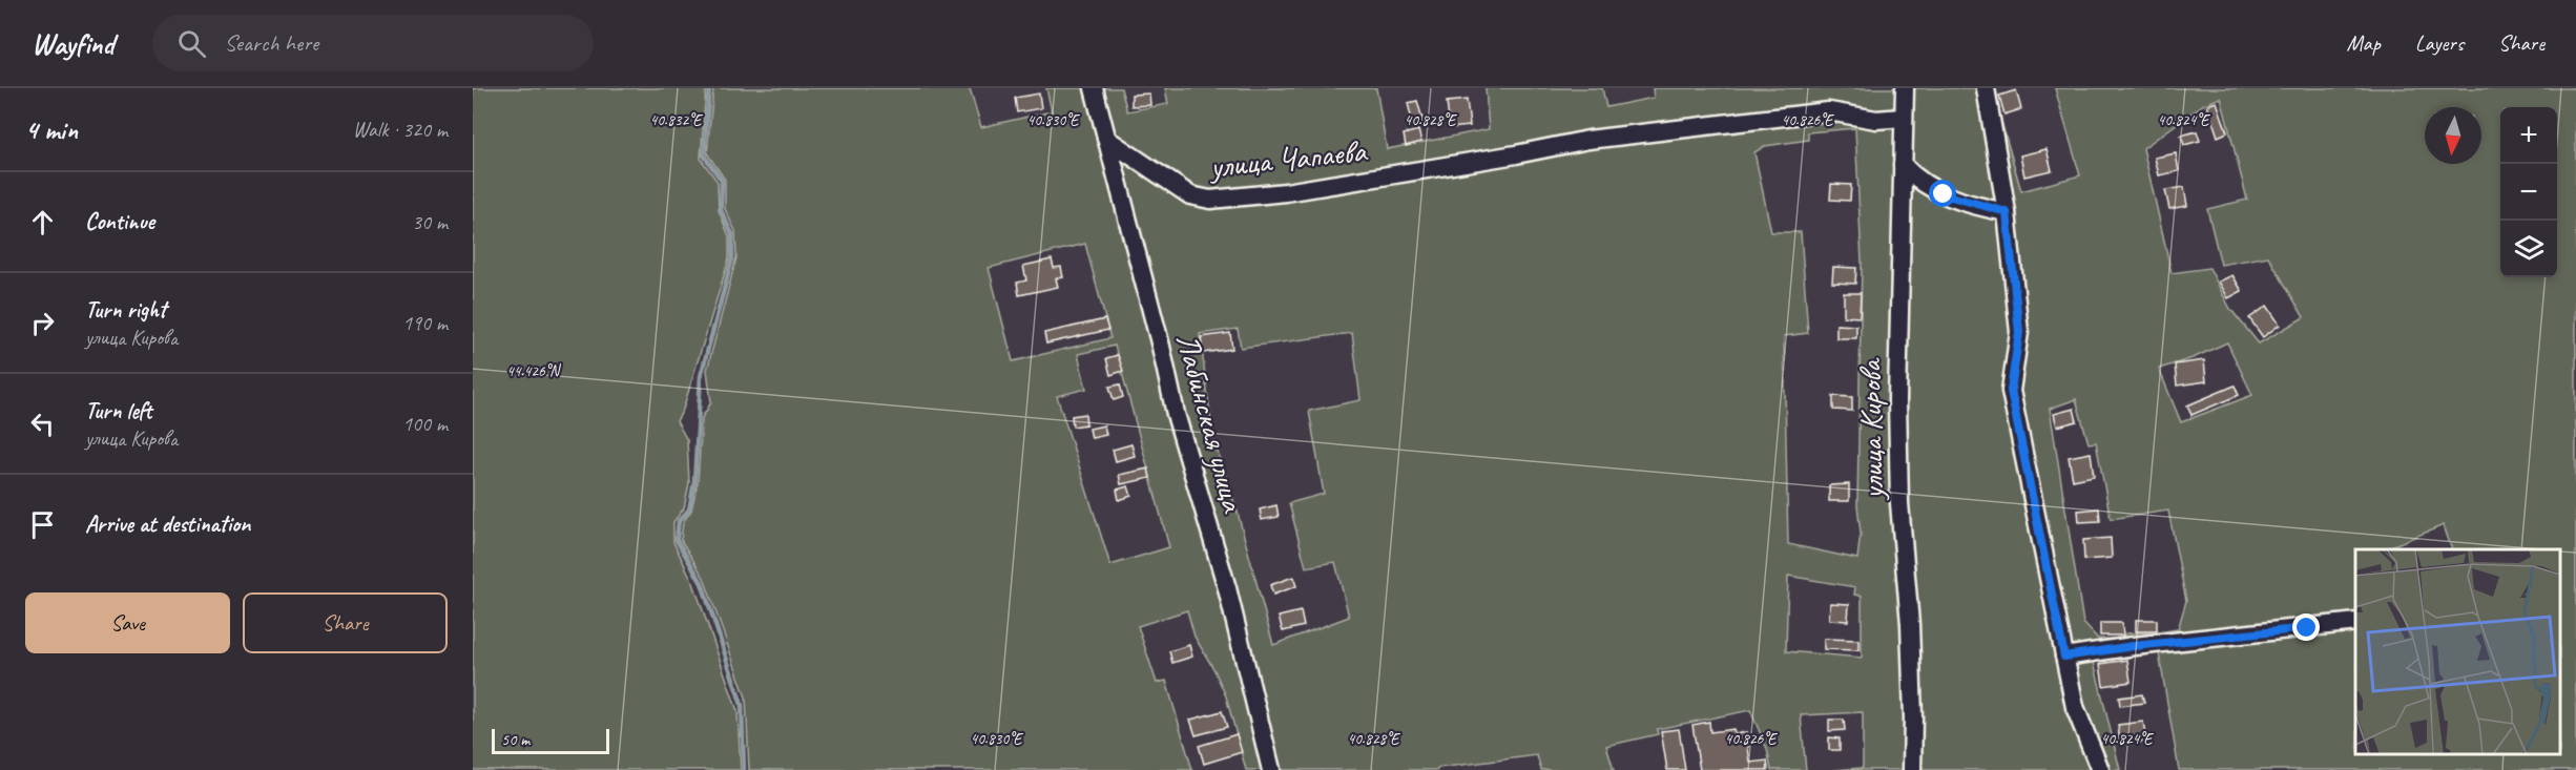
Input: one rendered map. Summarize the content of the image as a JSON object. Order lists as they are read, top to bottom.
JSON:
{
  "streets": {
    "street": ["улица Чапаева", "Лабинская улица", "улица Кирова"]
  },
  "crossings": [
    ["улица Чапаева", "Лабинская улица"],
    ["улица Чапаева", "улица Кирова"]
  ],
  "scale_bar": "50 m",
  "north": "bottom",
  "page": {
    "header": "Wayfind",
    "search": "Search here",
    "nav": ["Map", "Layers", "Share"],
    "heading": ["4 min", "Walk · 320 m"],
    "map_buttons": ["+", "−"],
    "list": [
      ["Continue", "30 m"],
      ["Turn right", "улица Кирова", "190 m"],
      ["Turn left", "улица Кирова", "100 m"],
      "Arrive at destination"
    ],
    "buttons": ["Save", "Share"],
    "scale": "50 m"
  },
  "coordinates": [
    "40.824°E",
    "40.832°E",
    "40.830°E",
    "40.828°E",
    "40.826°E",
    "44.426°N"
  ]
}
